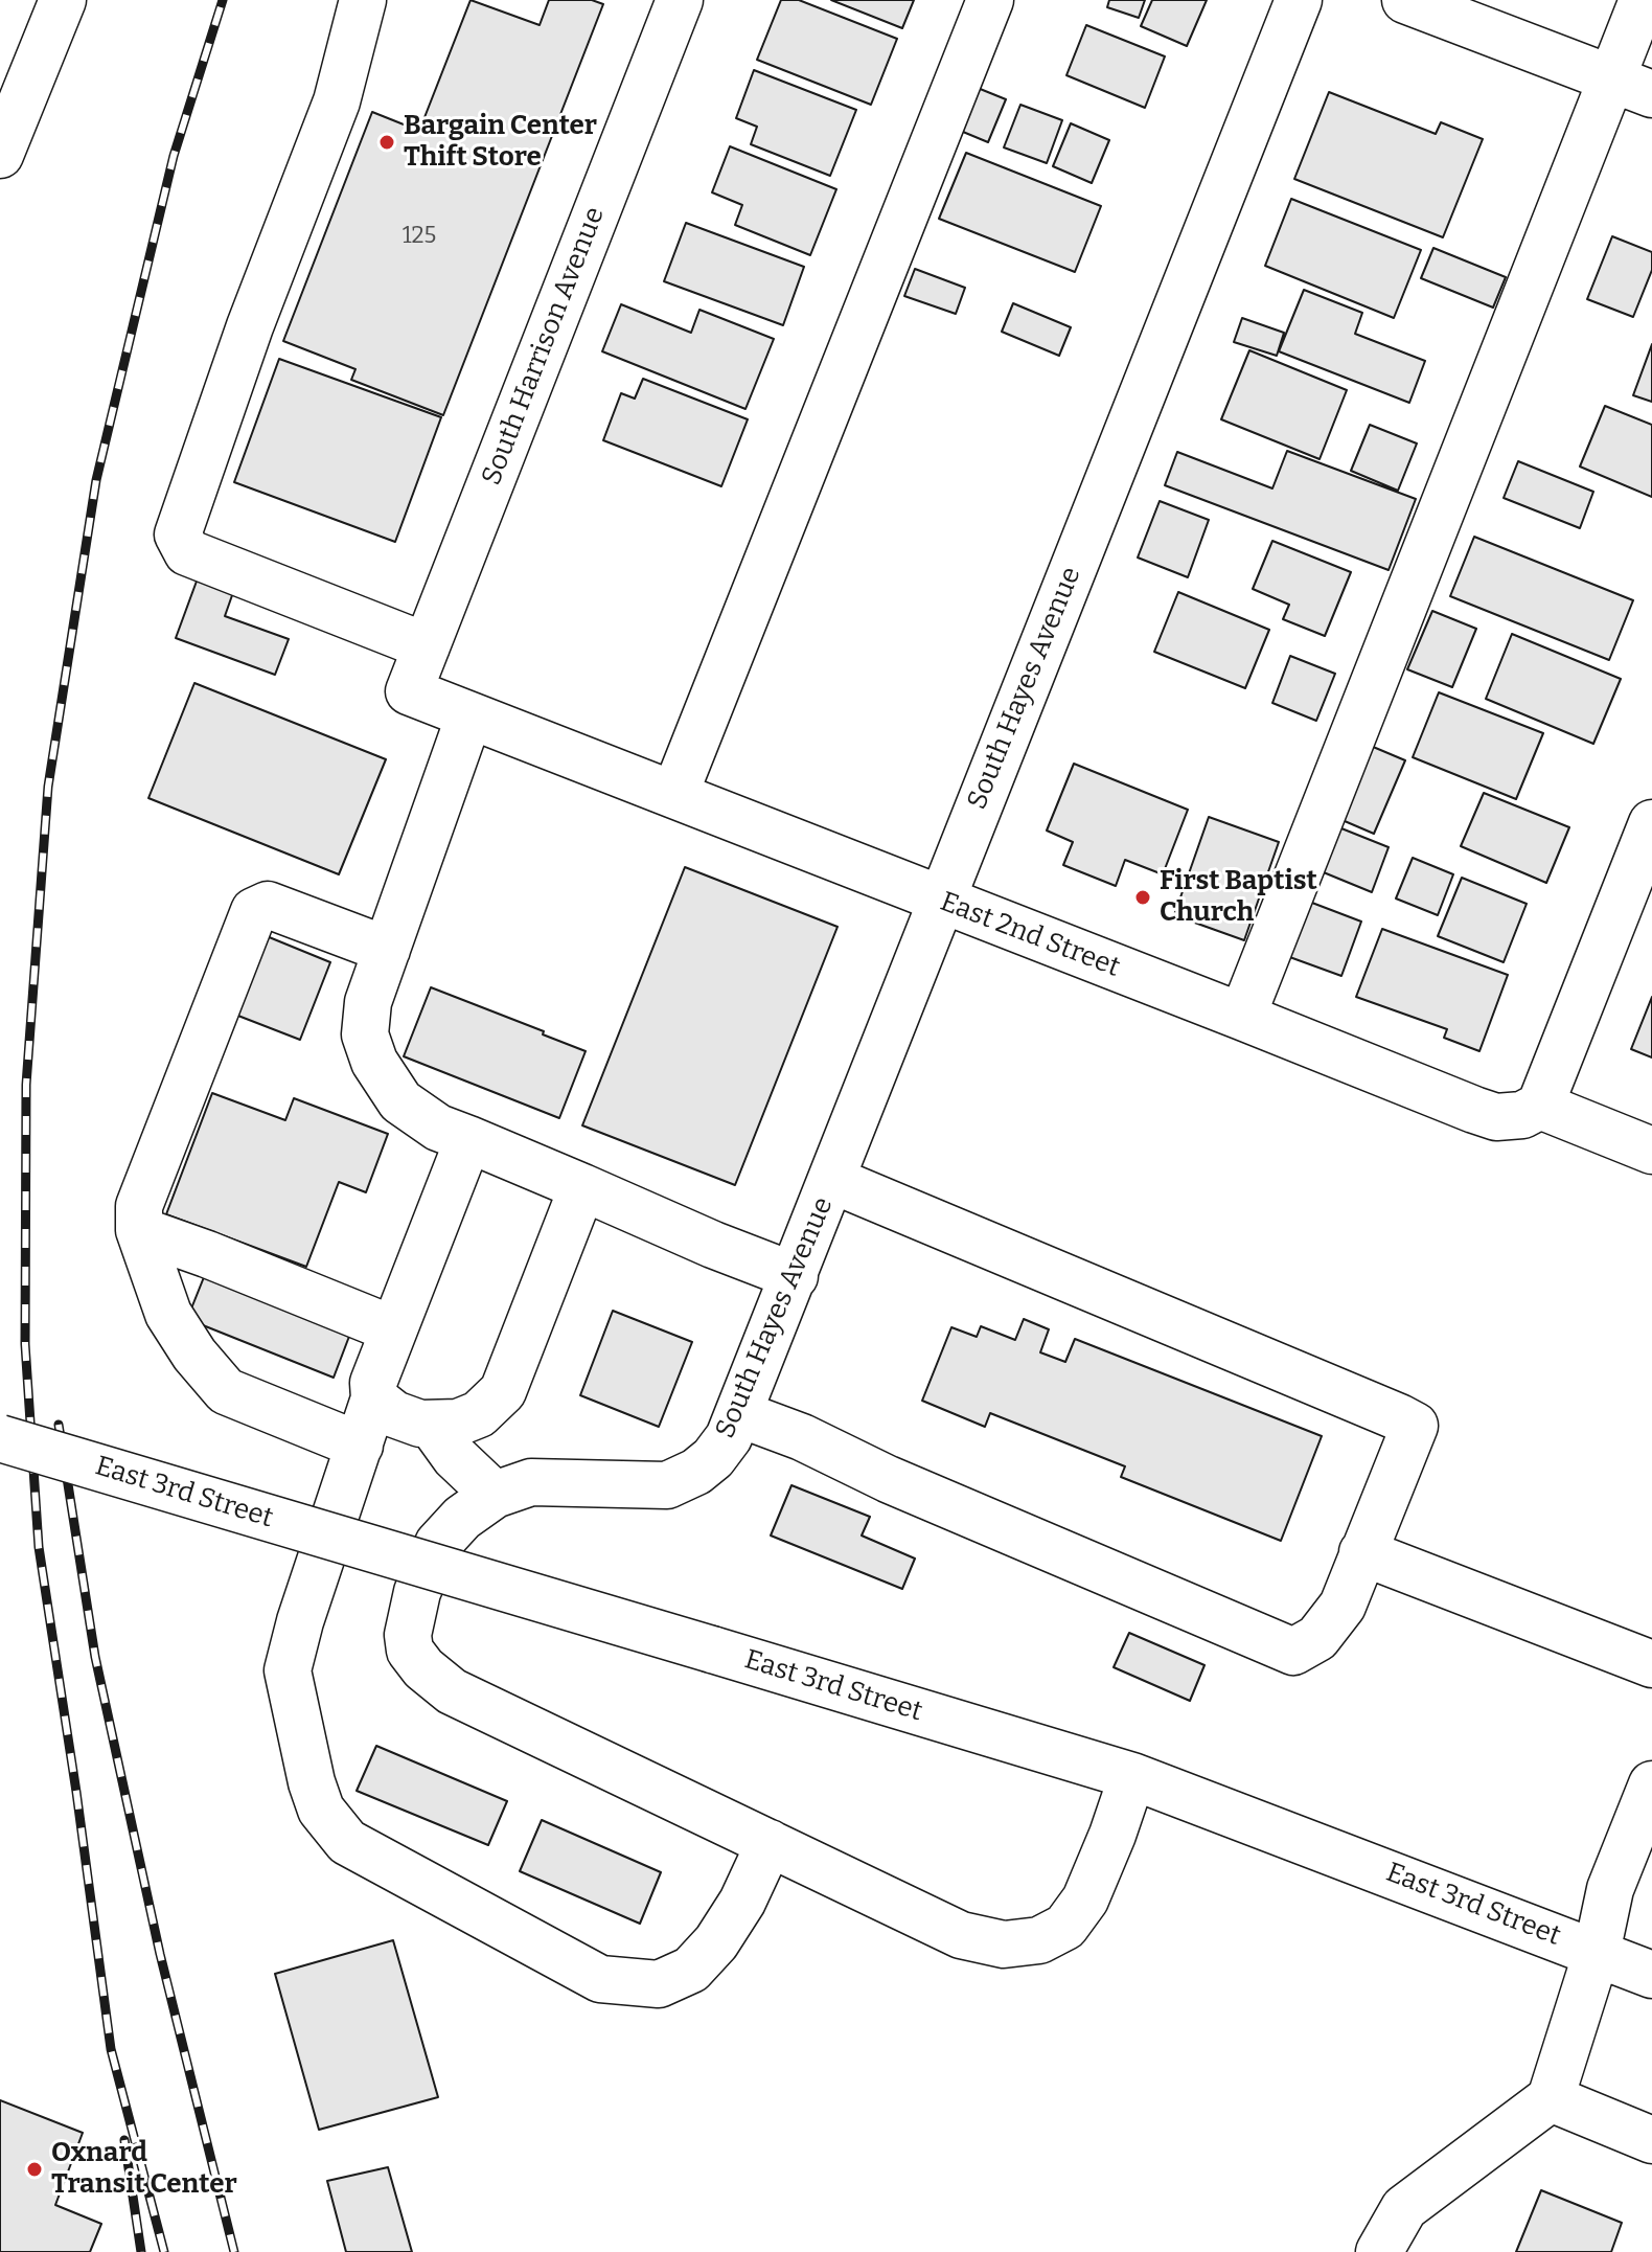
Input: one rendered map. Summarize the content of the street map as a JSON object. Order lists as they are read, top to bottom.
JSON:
{
  "streets": {
    "street": [
      "South Harrison Avenue",
      "South Hayes Avenue",
      "East 2nd Street",
      "East 3rd Street"
    ]
  },
  "crossings": [
    ["South Harrison Avenue", "East 2nd Street"],
    ["South Hayes Avenue", "East 2nd Street"],
    ["South Hayes Avenue", "East 3rd Street"]
  ],
  "places": ["Bargain Center Thift Store", "First Baptist Church", "Oxnard Transit Center"],
  "house_numbers": ["125"]
}
